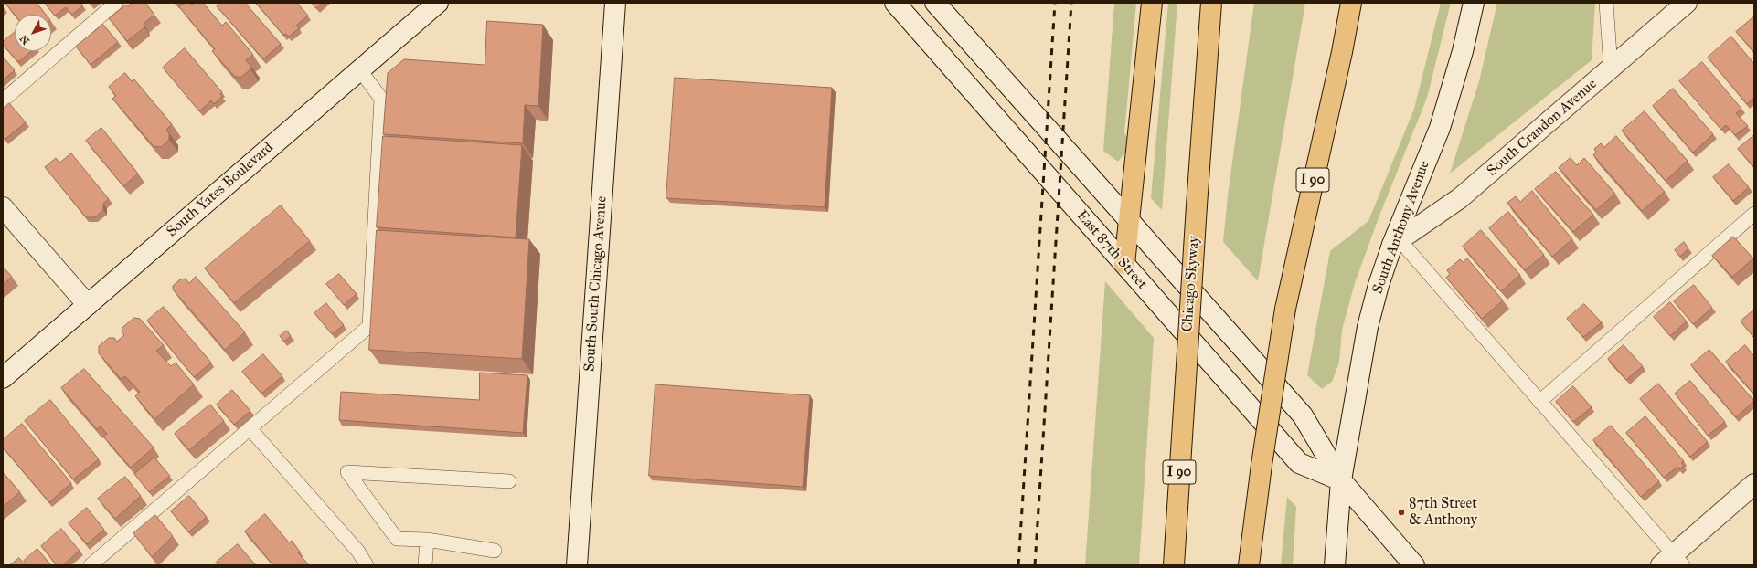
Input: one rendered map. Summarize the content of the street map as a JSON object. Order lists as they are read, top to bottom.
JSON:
{
  "streets": {
    "highway": ["I 90", "Chicago Skyway"],
    "main road": [
      "South Crandon Avenue",
      "South Yates Boulevard",
      "South Anthony Avenue",
      "East 87th Street",
      "South South Chicago Avenue"
    ]
  },
  "crossings": [
    ["South Crandon Avenue", "South Anthony Avenue"],
    ["South Anthony Avenue", "East 87th Street"]
  ],
  "places": ["87th Street & Anthony"],
  "north": "bottom left"
}
